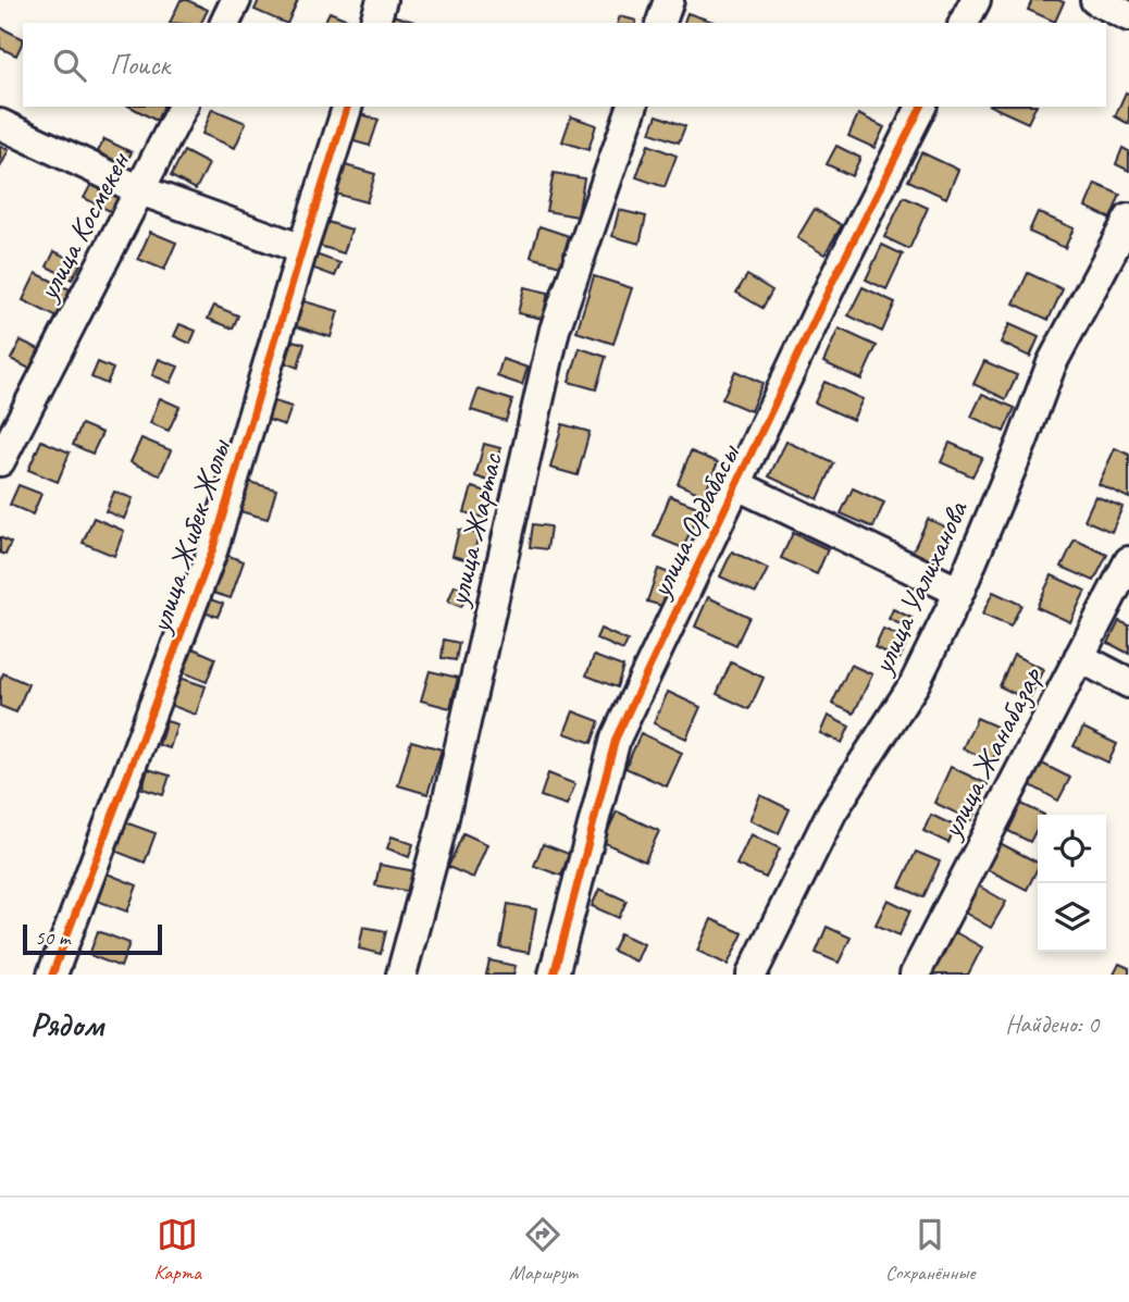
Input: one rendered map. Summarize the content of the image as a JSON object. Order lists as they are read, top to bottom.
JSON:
{
  "streets": {
    "street": [
      "улица Космекен",
      "улица Ордабасы",
      "улица Жартас",
      "улица Жибек Жолы",
      "улица Уалиханова",
      "улица Жанабазар"
    ]
  },
  "scale_bar": "50 m",
  "page": {
    "search": "Поиск",
    "scale": "50 m",
    "heading": ["Рядом", "Найдено: 0"],
    "nav": ["Карта", "Маршрут", "Сохранённые"]
  }
}
